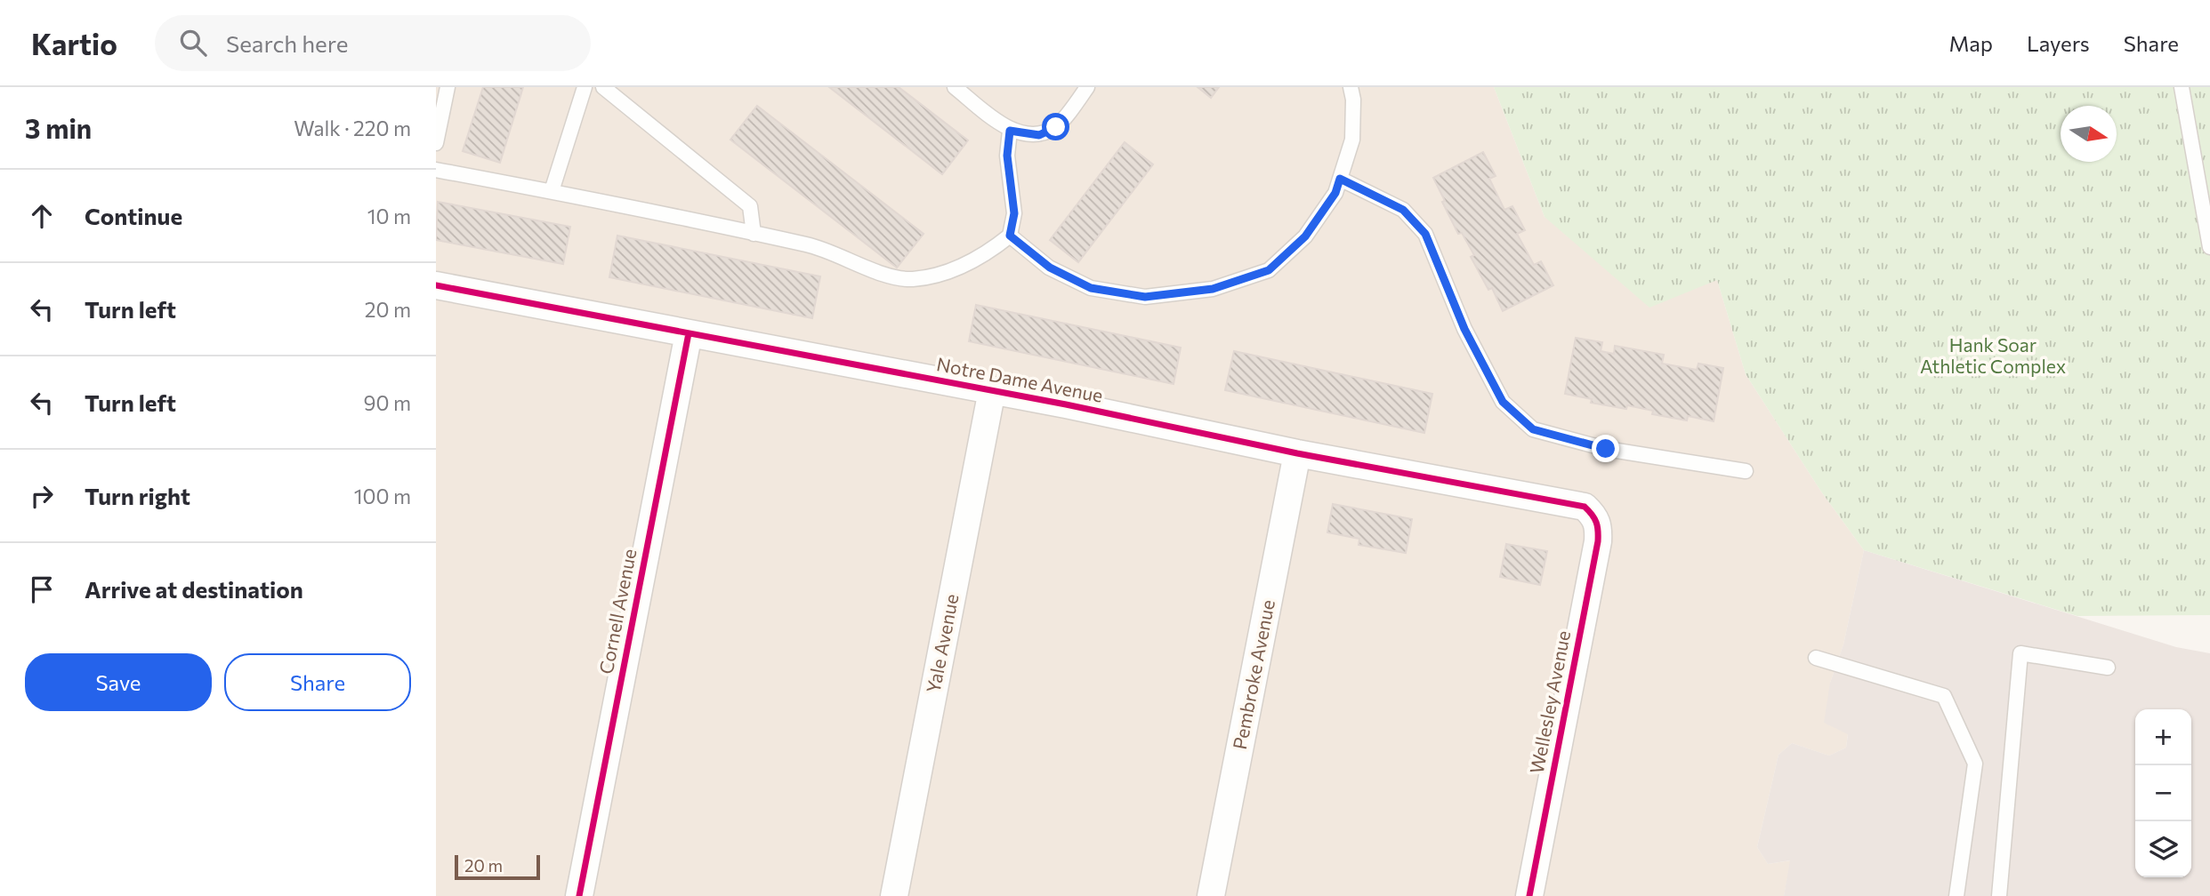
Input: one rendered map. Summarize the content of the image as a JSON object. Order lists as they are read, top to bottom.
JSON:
{
  "streets": {
    "street": [
      "Notre Dame Avenue",
      "Cornell Avenue",
      "Yale Avenue",
      "Pembroke Avenue",
      "Wellesley Avenue"
    ]
  },
  "crossings": [
    ["Notre Dame Avenue", "Cornell Avenue"],
    ["Notre Dame Avenue", "Yale Avenue"],
    ["Notre Dame Avenue", "Pembroke Avenue"],
    ["Notre Dame Avenue", "Wellesley Avenue"]
  ],
  "parks": ["Hank Soar Athletic Complex"],
  "scale_bar": "20 m",
  "north": "right",
  "page": {
    "header": "Kartio",
    "search": "Search here",
    "nav": ["Map", "Layers", "Share"],
    "heading": ["3 min", "Walk · 220 m"],
    "list": [
      ["Continue", "10 m"],
      ["Turn left", "20 m"],
      ["Turn left", "90 m"],
      ["Turn right", "100 m"],
      "Arrive at destination"
    ],
    "buttons": ["Save", "Share"],
    "map_buttons": ["+", "−"],
    "scale": "20 m"
  }
}
